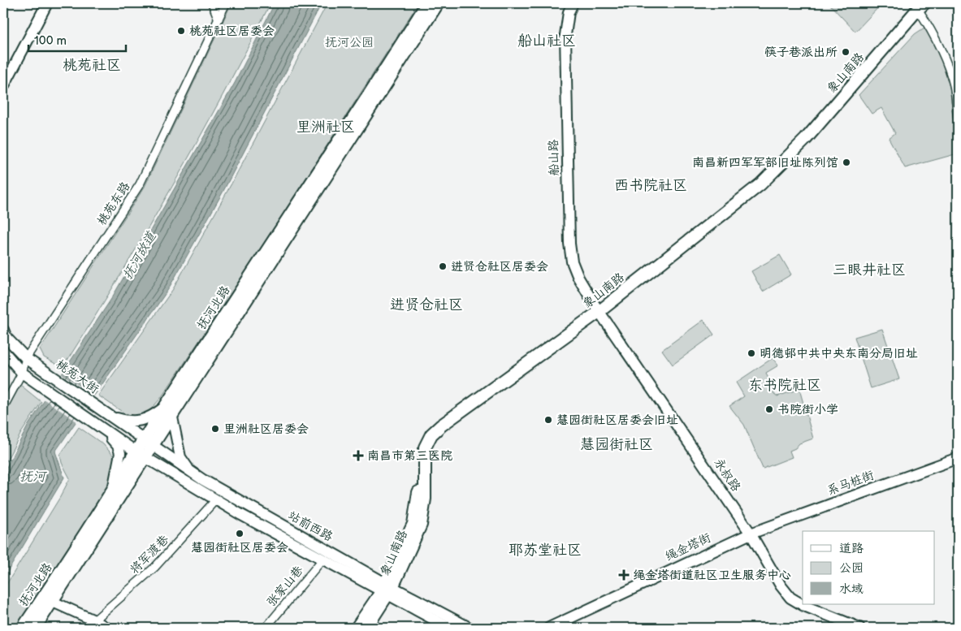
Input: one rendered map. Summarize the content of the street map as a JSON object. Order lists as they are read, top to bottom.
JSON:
{
  "streets": {
    "main road": [
      "象山南路",
      "船山路",
      "抚河北路",
      "桃苑大街",
      "永叔路",
      "系马桩街",
      "站前西路",
      "绳金塔街"
    ],
    "street": ["桃苑东路", "将军渡巷", "张家山巷"]
  },
  "crossings": [
    ["象山南路", "船山路"],
    ["象山南路", "永叔路"],
    ["象山南路", "站前西路"],
    ["船山路", "永叔路"],
    ["桃苑东路", "桃苑大街"],
    ["抚河北路", "桃苑大街"],
    ["抚河北路", "站前西路"],
    ["桃苑大街", "站前西路"],
    ["永叔路", "系马桩街"],
    ["永叔路", "绳金塔街"],
    ["系马桩街", "绳金塔街"],
    ["站前西路", "将军渡巷"],
    ["站前西路", "张家山巷"]
  ],
  "districts": [
    "船山社区",
    "桃苑社区",
    "里洲社区",
    "西书院社区",
    "三眼井社区",
    "进贤仓社区",
    "东书院社区",
    "慧园街社区",
    "耶苏堂社区"
  ],
  "water": ["抚河故道", "抚河"],
  "parks": ["抚河公园"],
  "places": {
    "other": [
      "桃苑社区居委会",
      "筷子巷派出所",
      "南昌新四军军部旧址陈列馆",
      "进贤仓社区居委会",
      "明德邨中共中央东南分局旧址",
      "书院街小学",
      "慧园街社区居委会旧址",
      "里洲社区居委会",
      "慧园街社区居委会"
    ],
    "health": ["南昌市第三医院", "绳金塔街道社区卫生服务中心"]
  },
  "legend": ["道路", "公园", "水域"],
  "scale_bar": "100 m"
}
